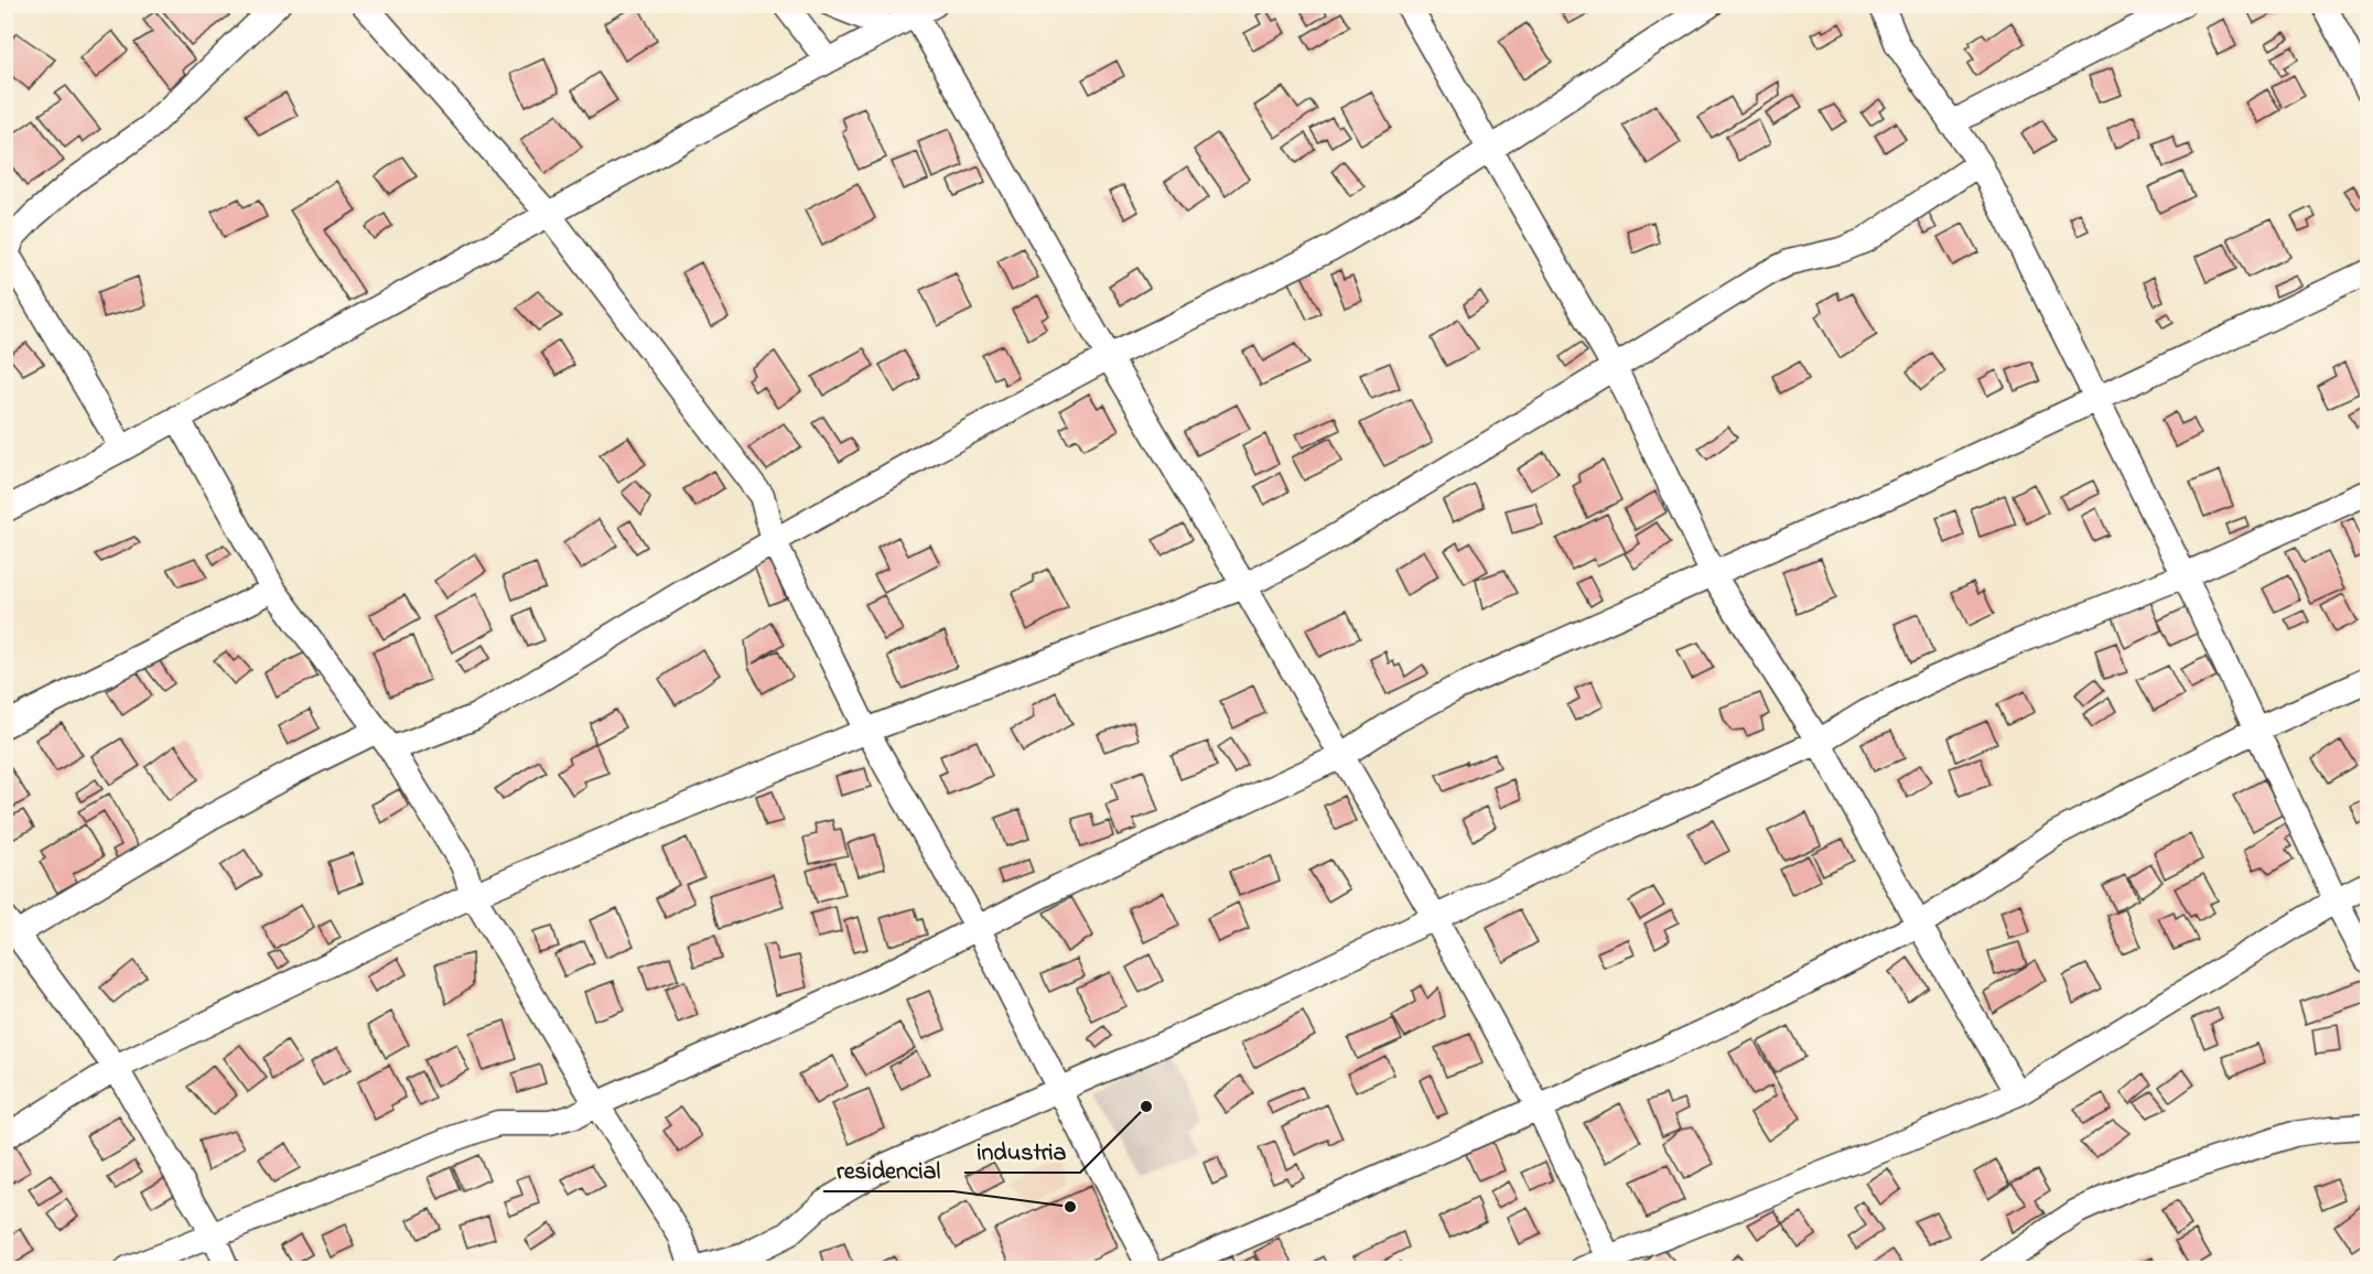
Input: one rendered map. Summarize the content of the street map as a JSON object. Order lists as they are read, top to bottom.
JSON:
{
  "places": ["industria", "residencial"]
}
